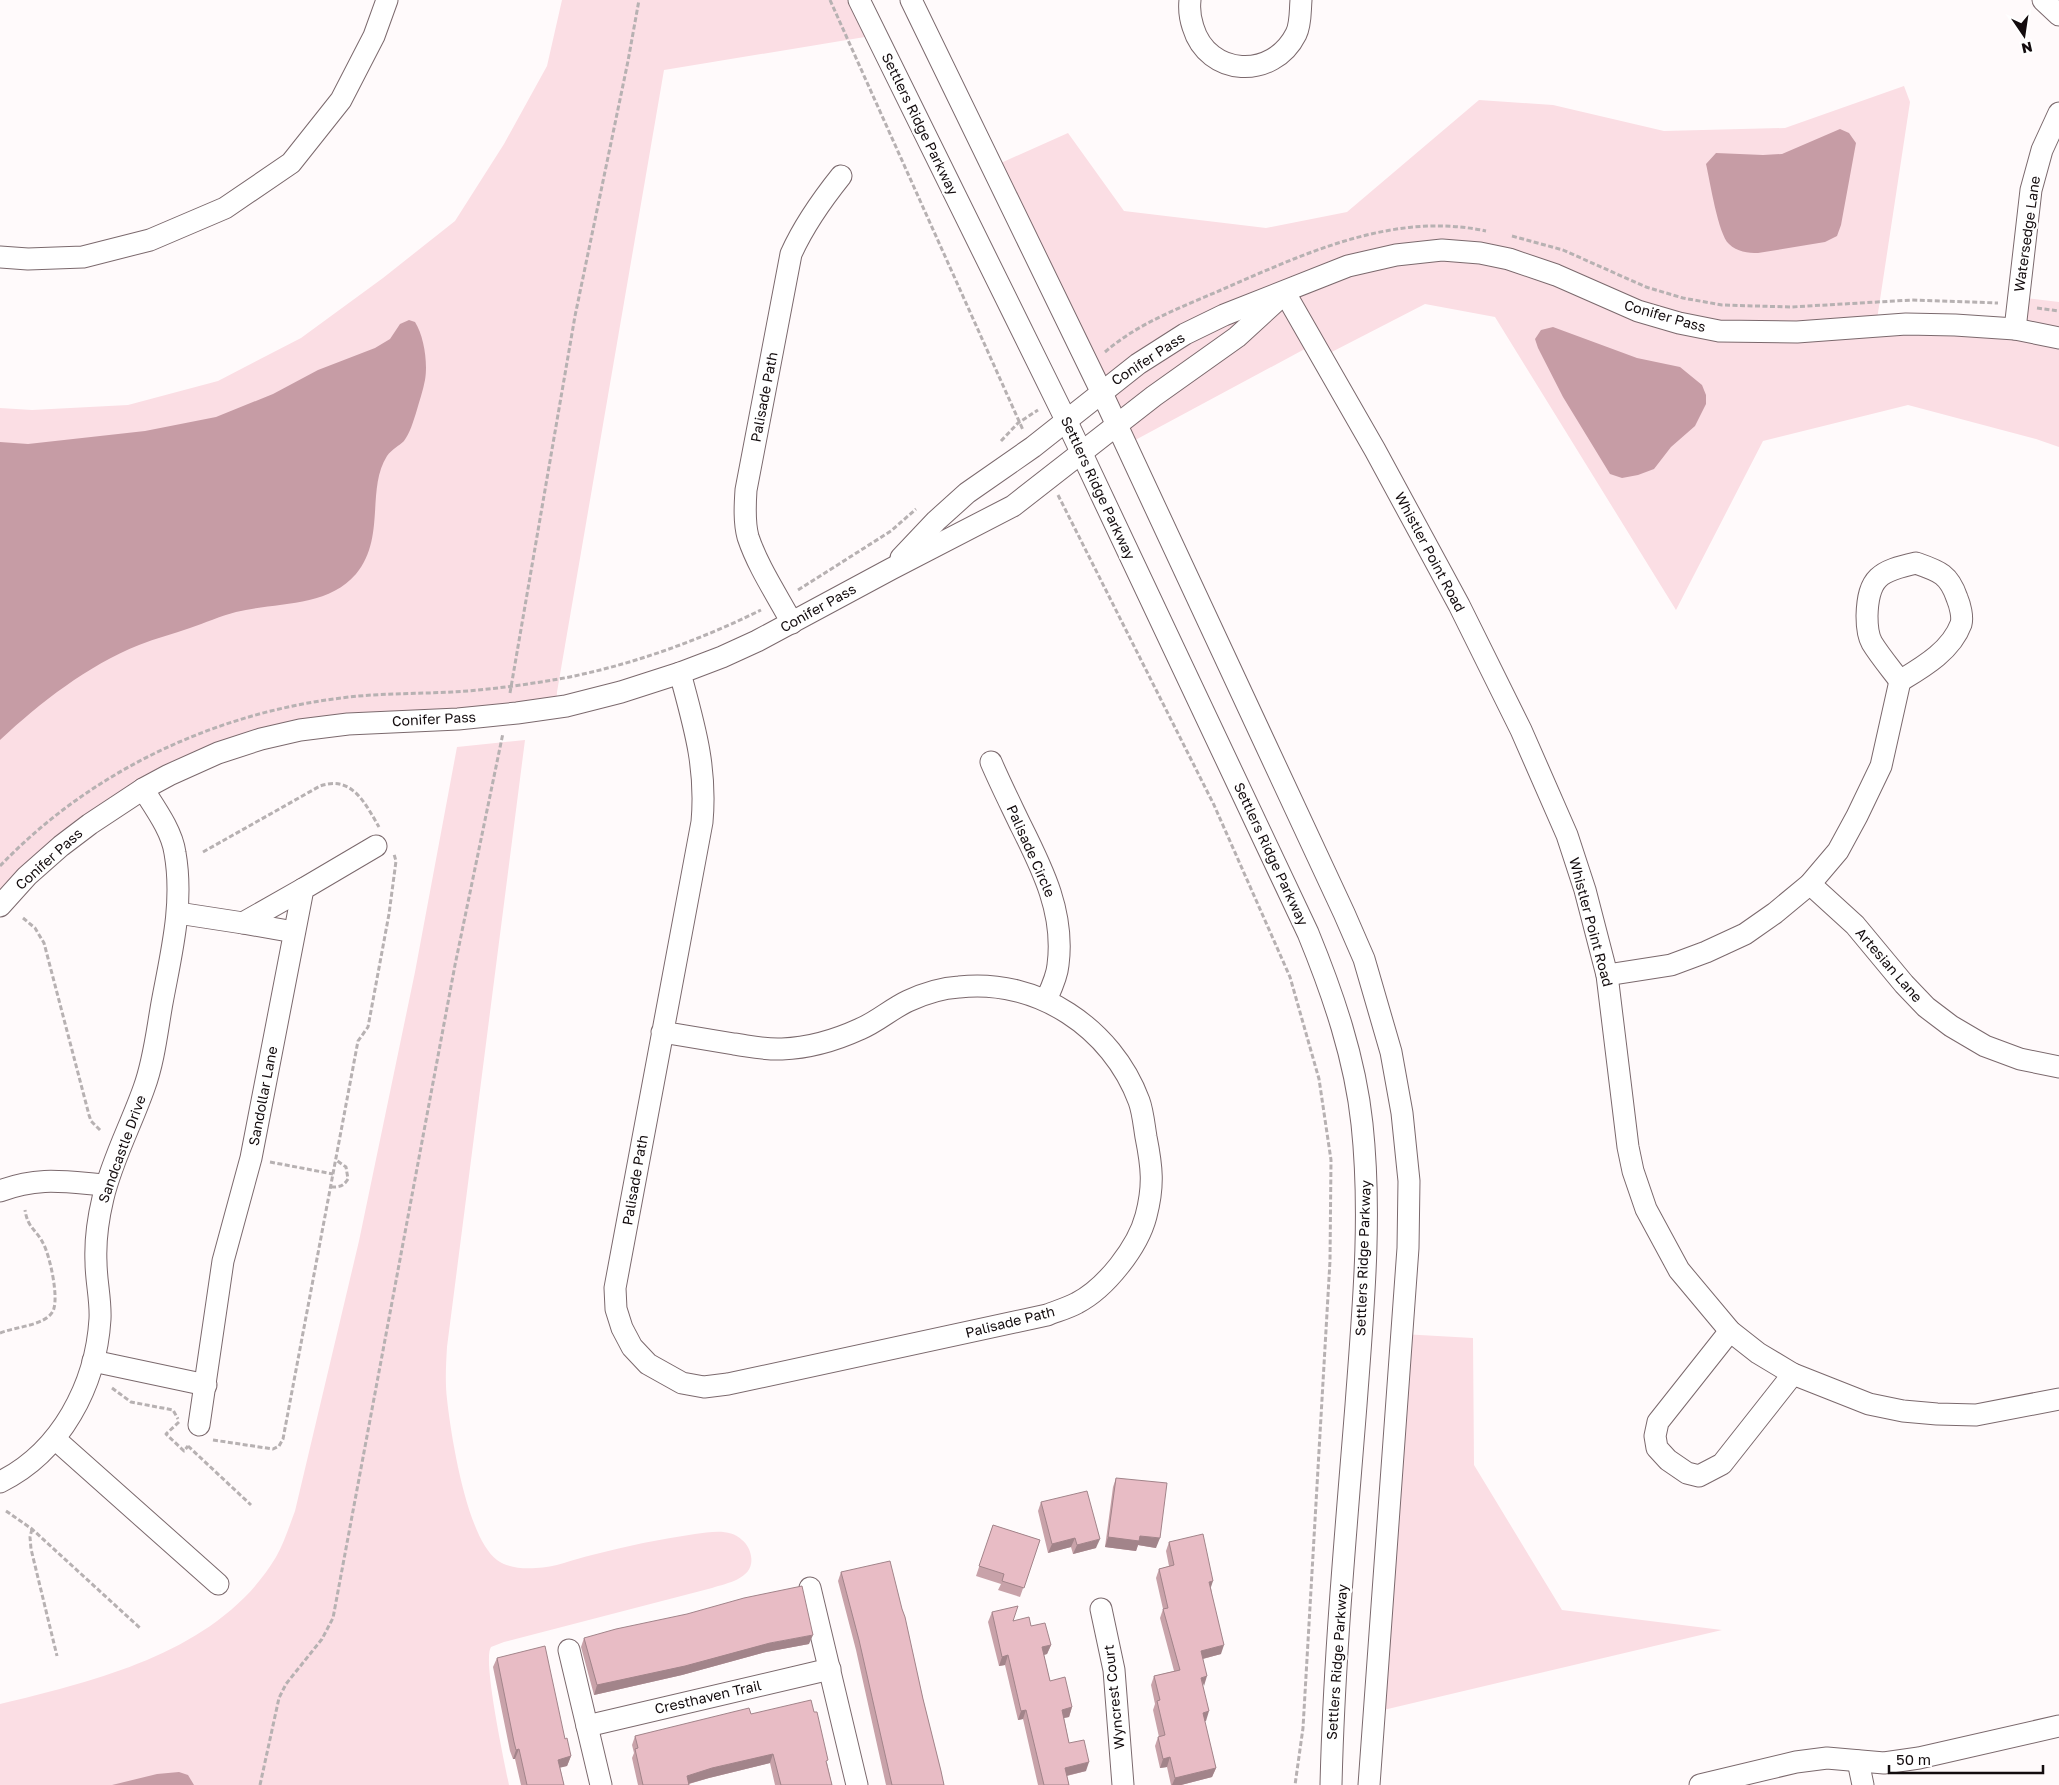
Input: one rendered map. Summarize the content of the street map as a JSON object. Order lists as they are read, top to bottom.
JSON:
{
  "streets": {
    "street": [
      "Settlers Ridge Parkway",
      "Watersedge Lane",
      "Conifer Pass",
      "Palisade Path",
      "Whistler Point Road",
      "Palisade Circle",
      "Artesian Lane",
      "Sandollar Lane",
      "Sandcastle Drive",
      "Cresthaven Trail",
      "Wyncrest Court"
    ]
  },
  "crossings": [
    ["Settlers Ridge Parkway", "Conifer Pass"],
    ["Watersedge Lane", "Conifer Pass"],
    ["Conifer Pass", "Palisade Path"],
    ["Conifer Pass", "Whistler Point Road"],
    ["Conifer Pass", "Sandcastle Drive"],
    ["Palisade Path", "Palisade Circle"]
  ],
  "scale_bar": "50 m",
  "north": "bottom"
}
